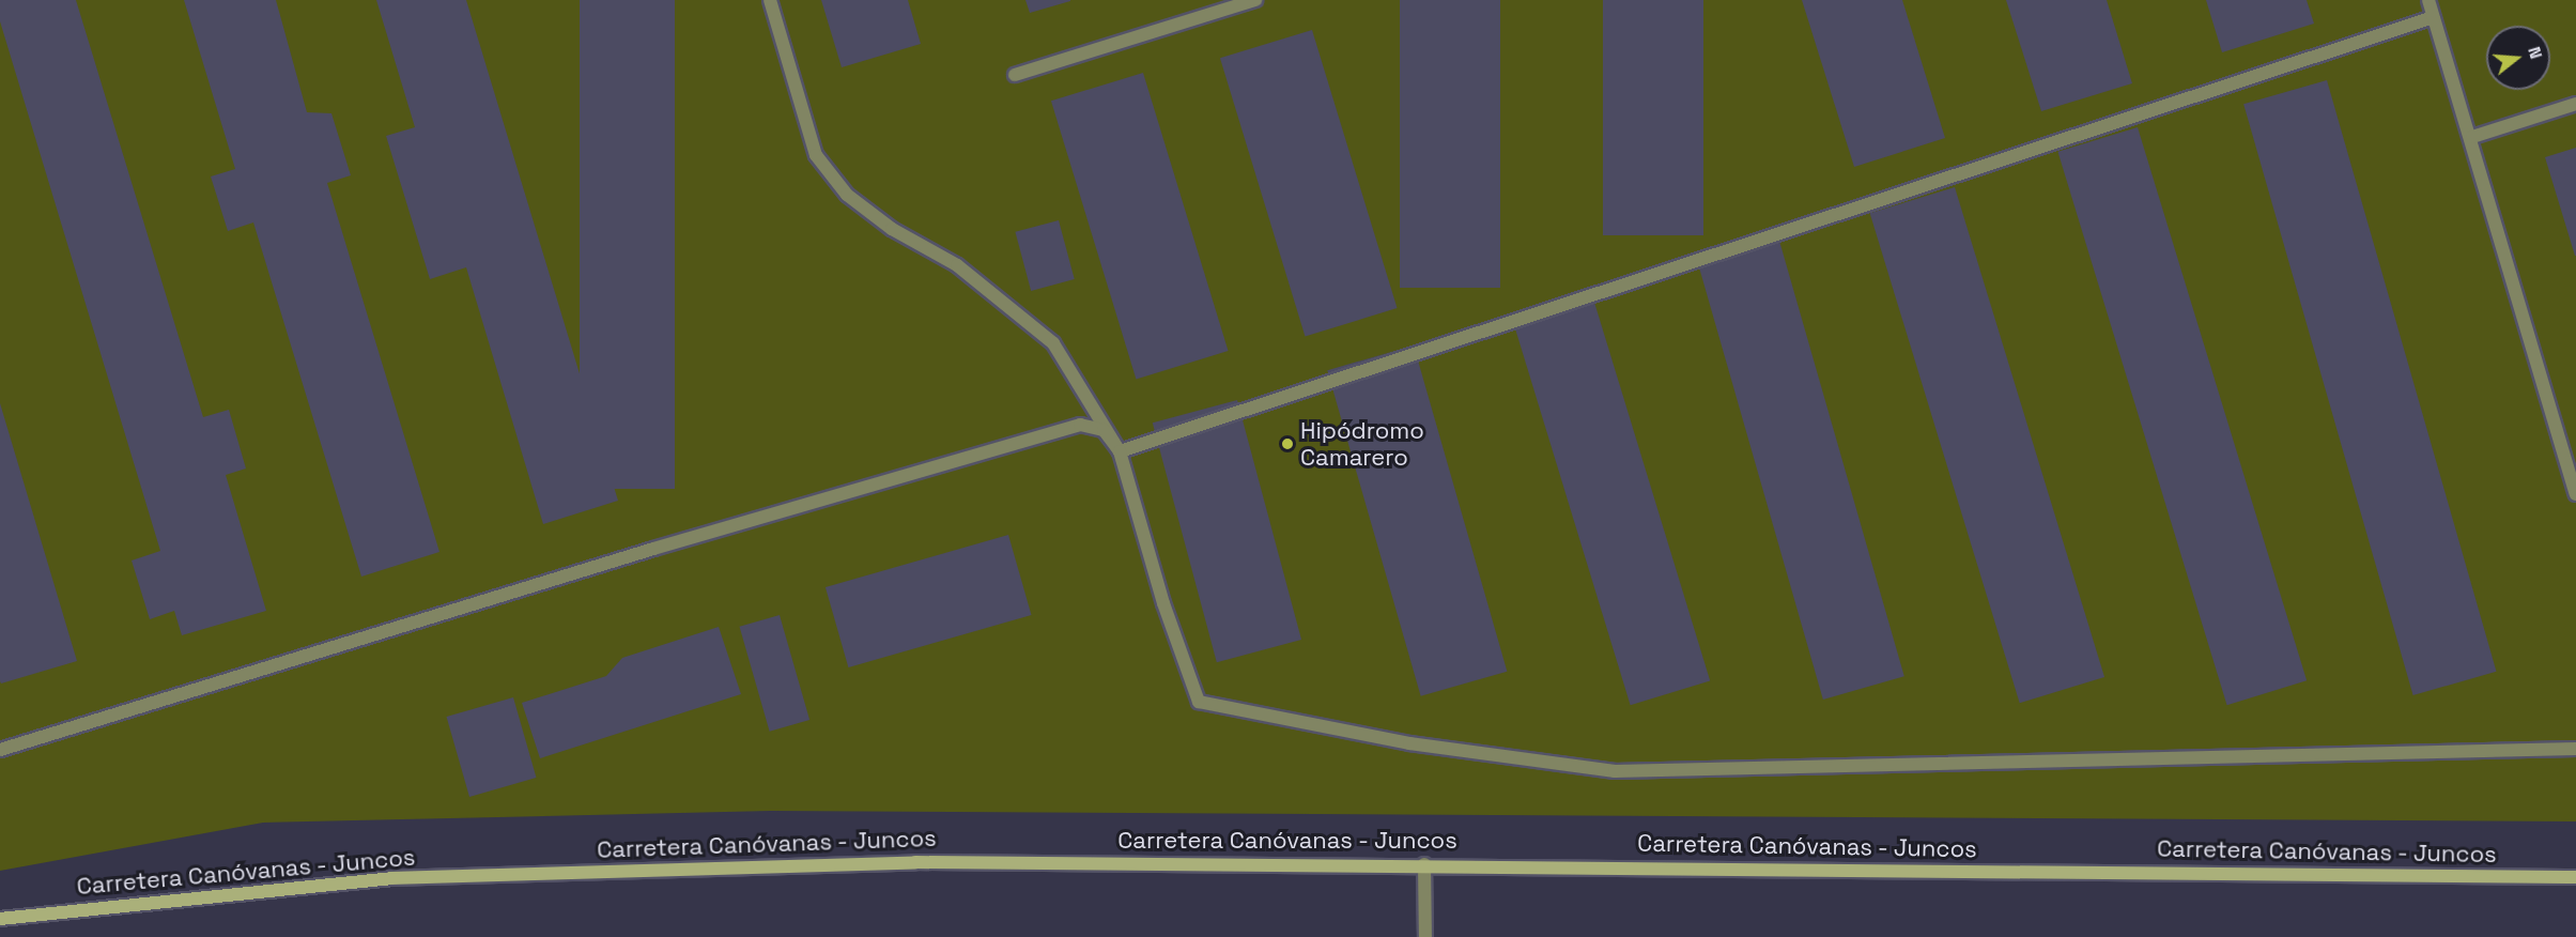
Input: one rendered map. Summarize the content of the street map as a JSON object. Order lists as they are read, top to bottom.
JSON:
{
  "streets": {
    "main road": ["Carretera Canóvanas - Juncos"]
  },
  "places": ["Hipódromo Camarero"],
  "north": "right"
}
